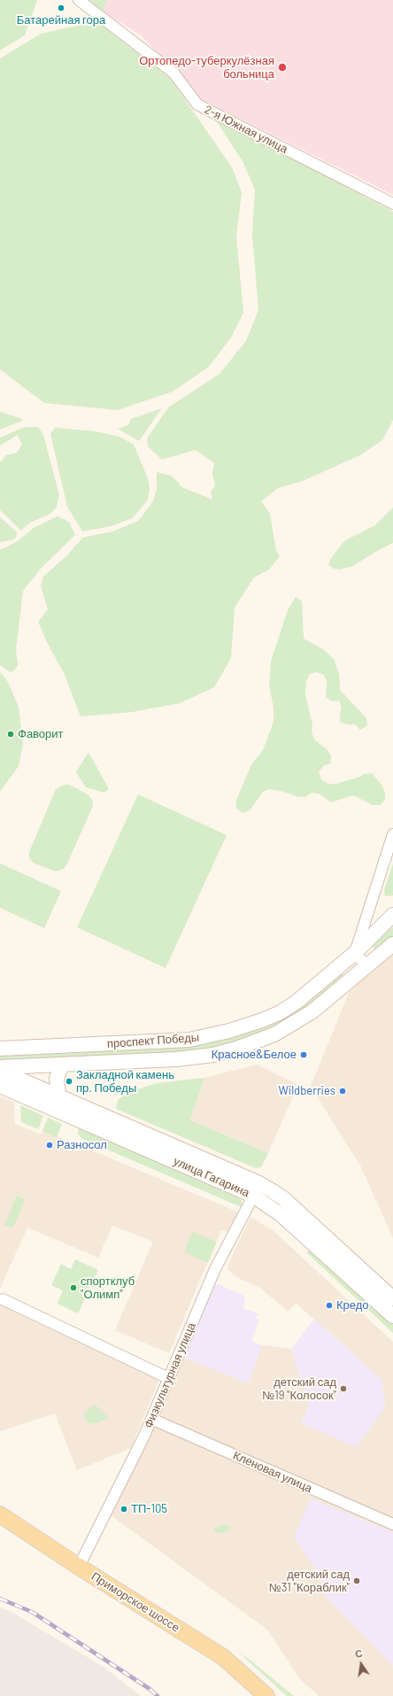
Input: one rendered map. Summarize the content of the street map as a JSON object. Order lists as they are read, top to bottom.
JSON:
{
  "streets": {
    "main road": ["проспект Победы", "улица Гагарина", "Приморское шоссе"],
    "street": ["2-я Южная улица", "Физкультурная улица", "Кленовая улица"]
  },
  "crossings": [
    ["улица Гагарина", "Физкультурная улица"],
    ["Физкультурная улица", "Кленовая улица"],
    ["Физкультурная улица", "Приморское шоссе"]
  ],
  "places": [
    "Батарейная гора",
    "Ортопедо-туберкулёзная больница",
    "Фаворит",
    "Красное&Белое",
    "Закладной камень пр. Победы",
    "Wildberries",
    "Разносол",
    "спортклуб \"Олимп\"",
    "Кредо",
    "детский сад №19 \"Колосок\"",
    "ТП-105",
    "детский сад №31 \"Кораблик\""
  ],
  "north": "top"
}
